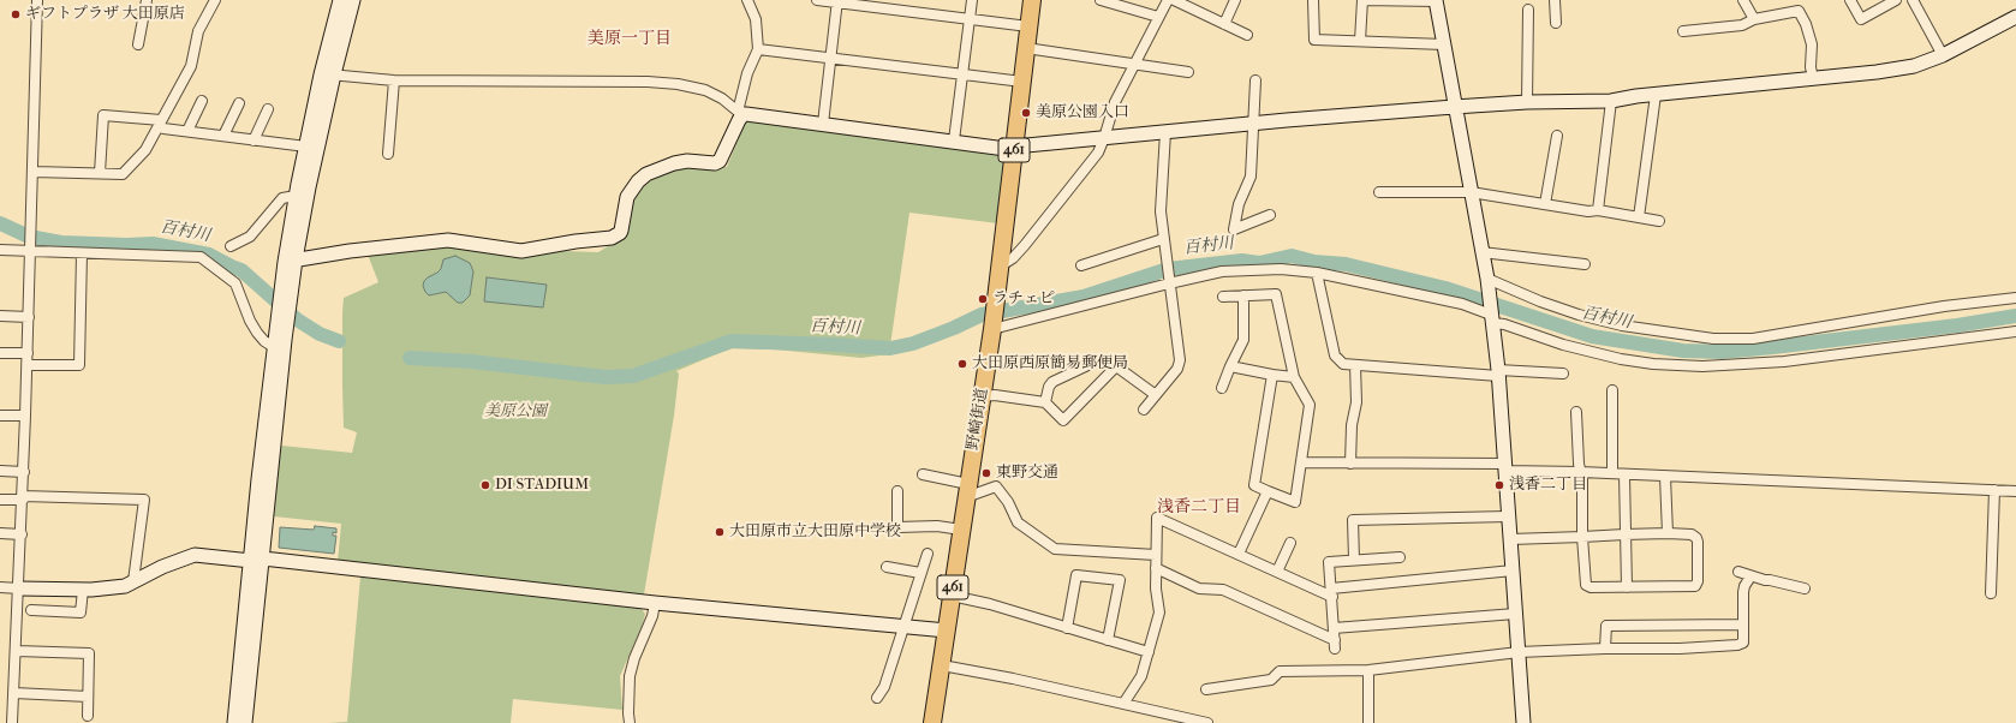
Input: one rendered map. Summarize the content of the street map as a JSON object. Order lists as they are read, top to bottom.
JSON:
{
  "streets": {
    "highway": ["461", "野崎街道"]
  },
  "districts": ["美原一丁目", "浅香二丁目"],
  "water": ["百村川"],
  "parks": ["美原公園"],
  "places": [
    "ギフトプラザ 大田原店",
    "美原公園入口",
    "ラチェピ",
    "大田原西原簡易郵便局",
    "東野交通",
    "DI STADIUM",
    "浅香二丁目",
    "大田原市立大田原中学校"
  ]
}
